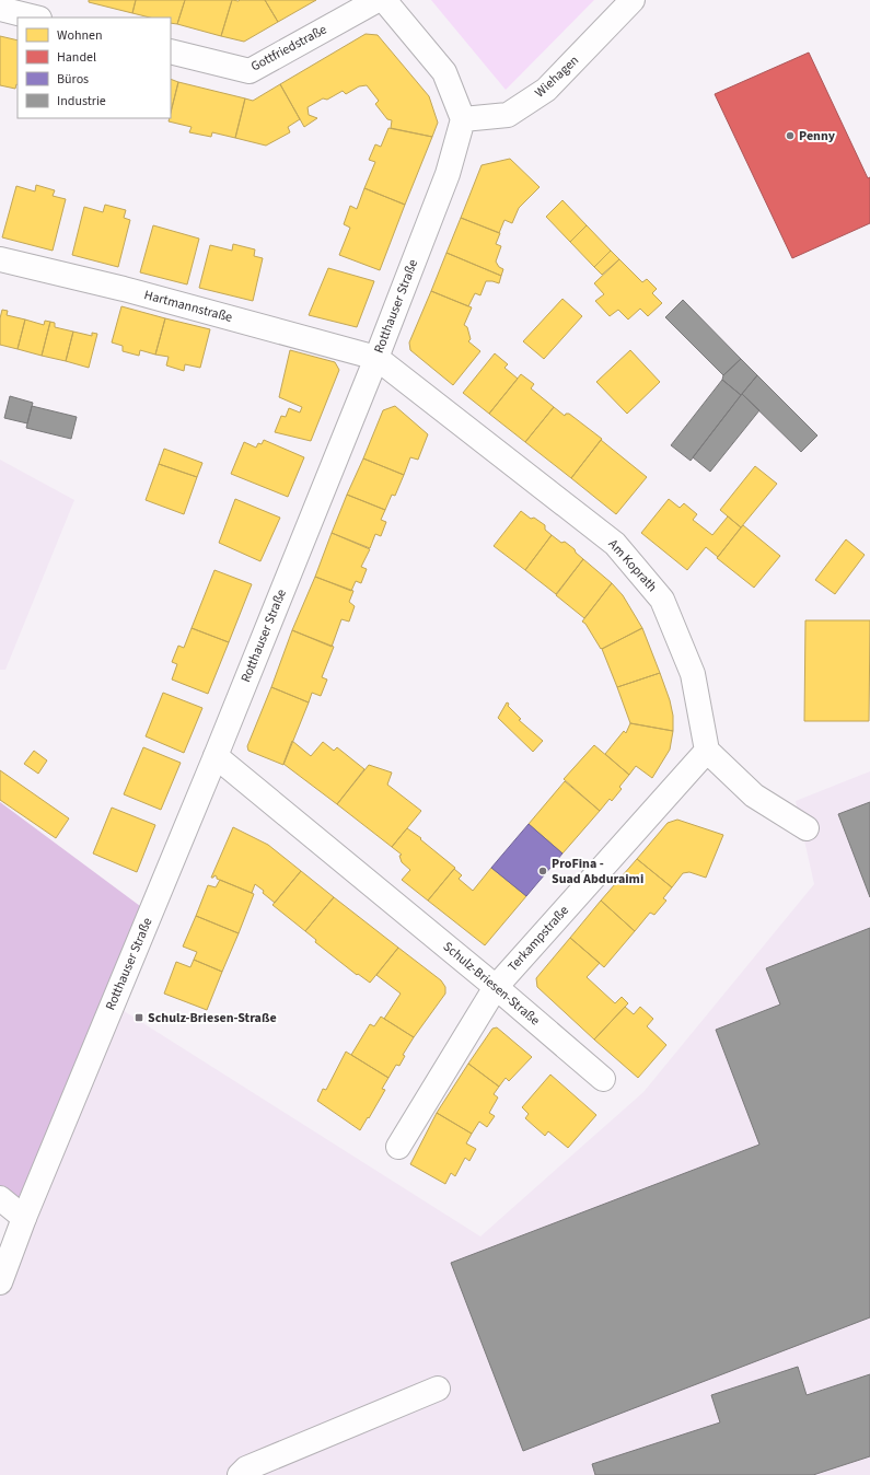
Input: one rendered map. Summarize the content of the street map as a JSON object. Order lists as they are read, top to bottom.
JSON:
{
  "streets": {
    "street": [
      "Gottfriedstraße",
      "Wiehagen",
      "Hartmannstraße",
      "Rotthauser Straße",
      "Am Koprath",
      "Terkampstraße",
      "Schulz-Briesen-Straße"
    ]
  },
  "crossings": [
    ["Wiehagen", "Rotthauser Straße"],
    ["Hartmannstraße", "Rotthauser Straße"],
    ["Hartmannstraße", "Am Koprath"],
    ["Rotthauser Straße", "Am Koprath"],
    ["Rotthauser Straße", "Schulz-Briesen-Straße"],
    ["Am Koprath", "Terkampstraße"],
    ["Terkampstraße", "Schulz-Briesen-Straße"]
  ],
  "places": {
    "other": ["Penny", "ProFina - Suad Abduraimi"],
    "transit": ["Schulz-Briesen-Straße"]
  },
  "legend": [
    "Wohnen",
    "Handel",
    "Büros",
    "Industrie"
  ]
}
